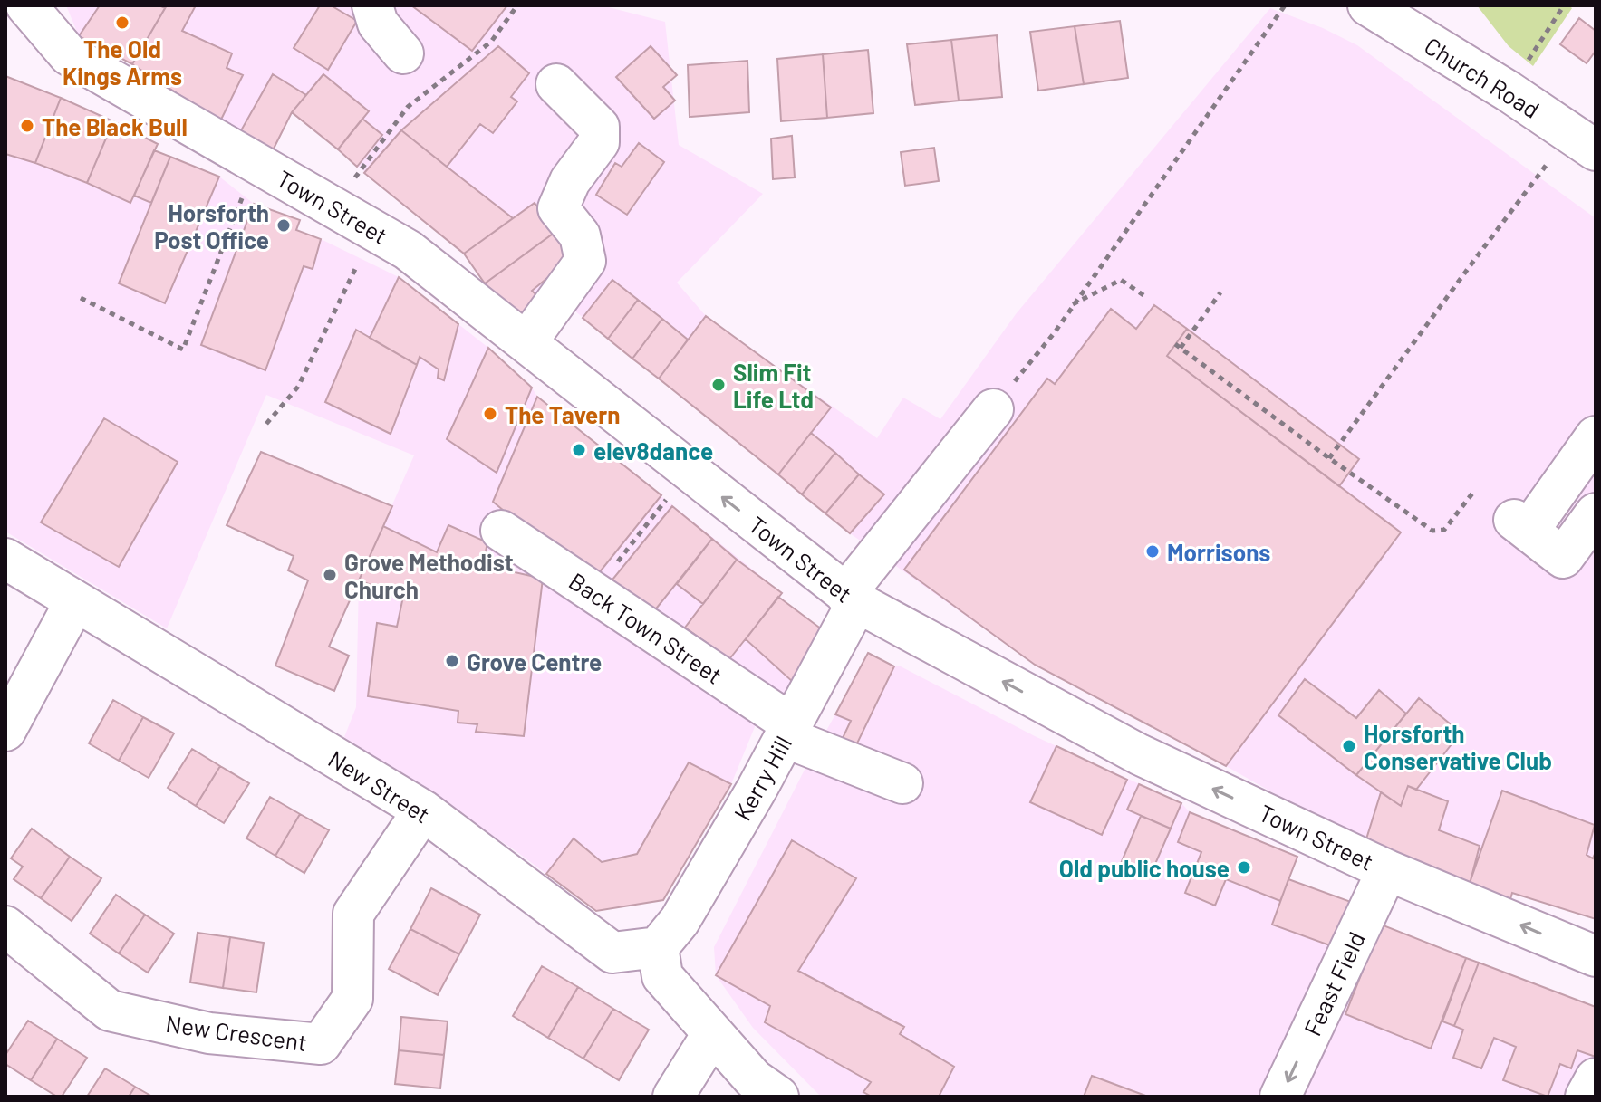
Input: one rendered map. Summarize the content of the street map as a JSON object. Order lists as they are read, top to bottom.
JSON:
{
  "streets": {
    "street": [
      "Church Road",
      "Town Street",
      "Back Town Street",
      "Kerry Hill",
      "New Street",
      "Feast Field",
      "New Crescent"
    ]
  },
  "crossings": [
    ["Town Street", "Kerry Hill"],
    ["Town Street", "Feast Field"],
    ["Back Town Street", "Kerry Hill"],
    ["Kerry Hill", "New Street"],
    ["New Street", "New Crescent"]
  ],
  "one_way": ["Town Street", "Feast Field"],
  "places": [
    "The Old Kings Arms",
    "The Black Bull",
    "Horsforth Post Office",
    "Slim Fit Life Ltd",
    "The Tavern",
    "elev8dance",
    "Morrisons",
    "Grove Methodist Church",
    "Grove Centre",
    "Horsforth Conservative Club",
    "Old public house"
  ]
}
